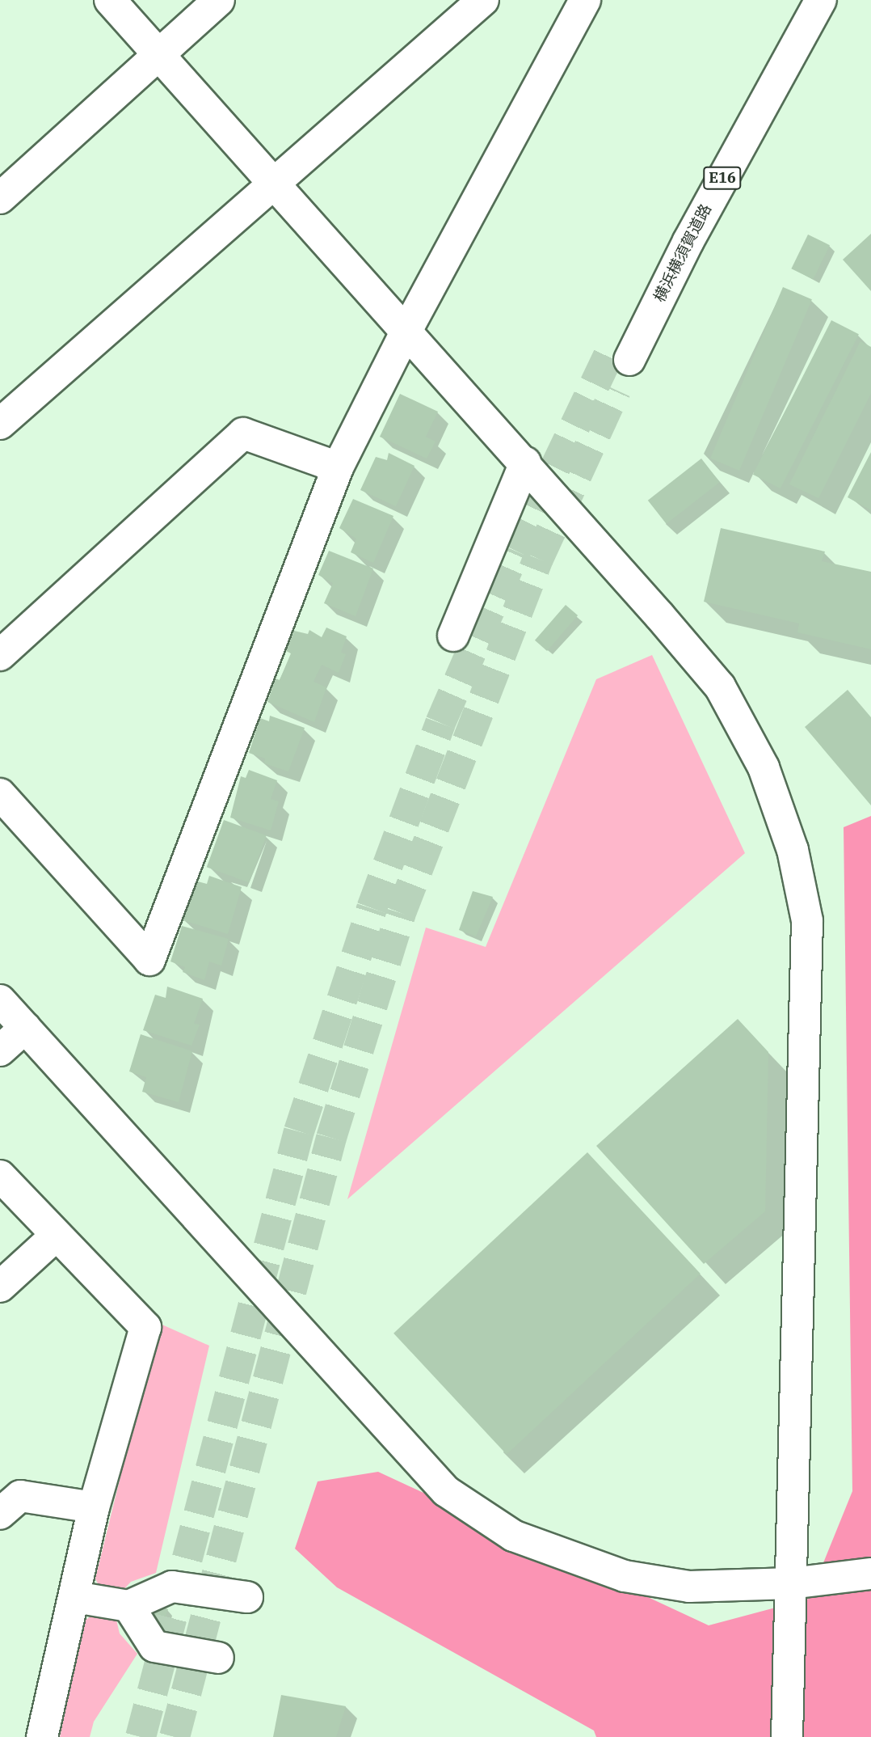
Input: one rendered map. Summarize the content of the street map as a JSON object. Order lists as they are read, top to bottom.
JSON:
{
  "streets": {
    "main road": ["E16", "横浜横須賀道路"]
  }
}
